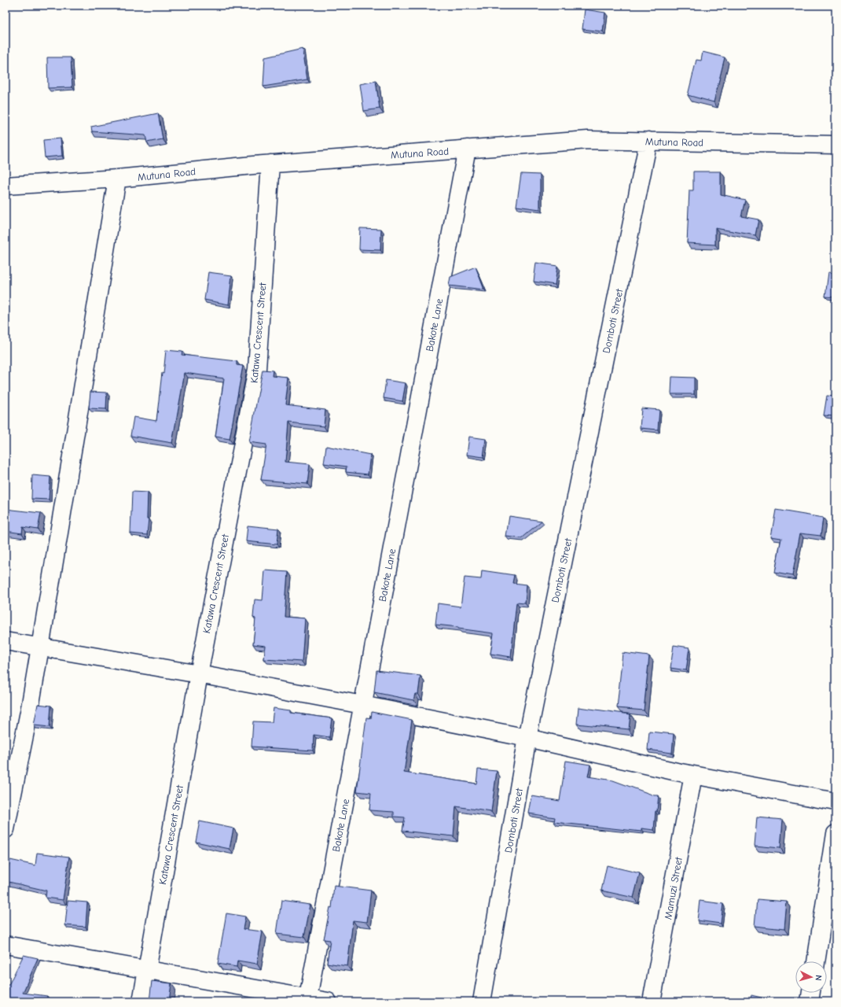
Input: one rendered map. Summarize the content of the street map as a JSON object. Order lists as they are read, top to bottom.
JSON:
{
  "streets": {
    "street": [
      "Mutuna Road",
      "Domboti Street",
      "Bakote Lane",
      "Katawa Crescent Street",
      "Mamuzi Street"
    ]
  },
  "crossings": [
    ["Mutuna Road", "Domboti Street"],
    ["Mutuna Road", "Bakote Lane"],
    ["Mutuna Road", "Katawa Crescent Street"]
  ],
  "north": "right"
}
